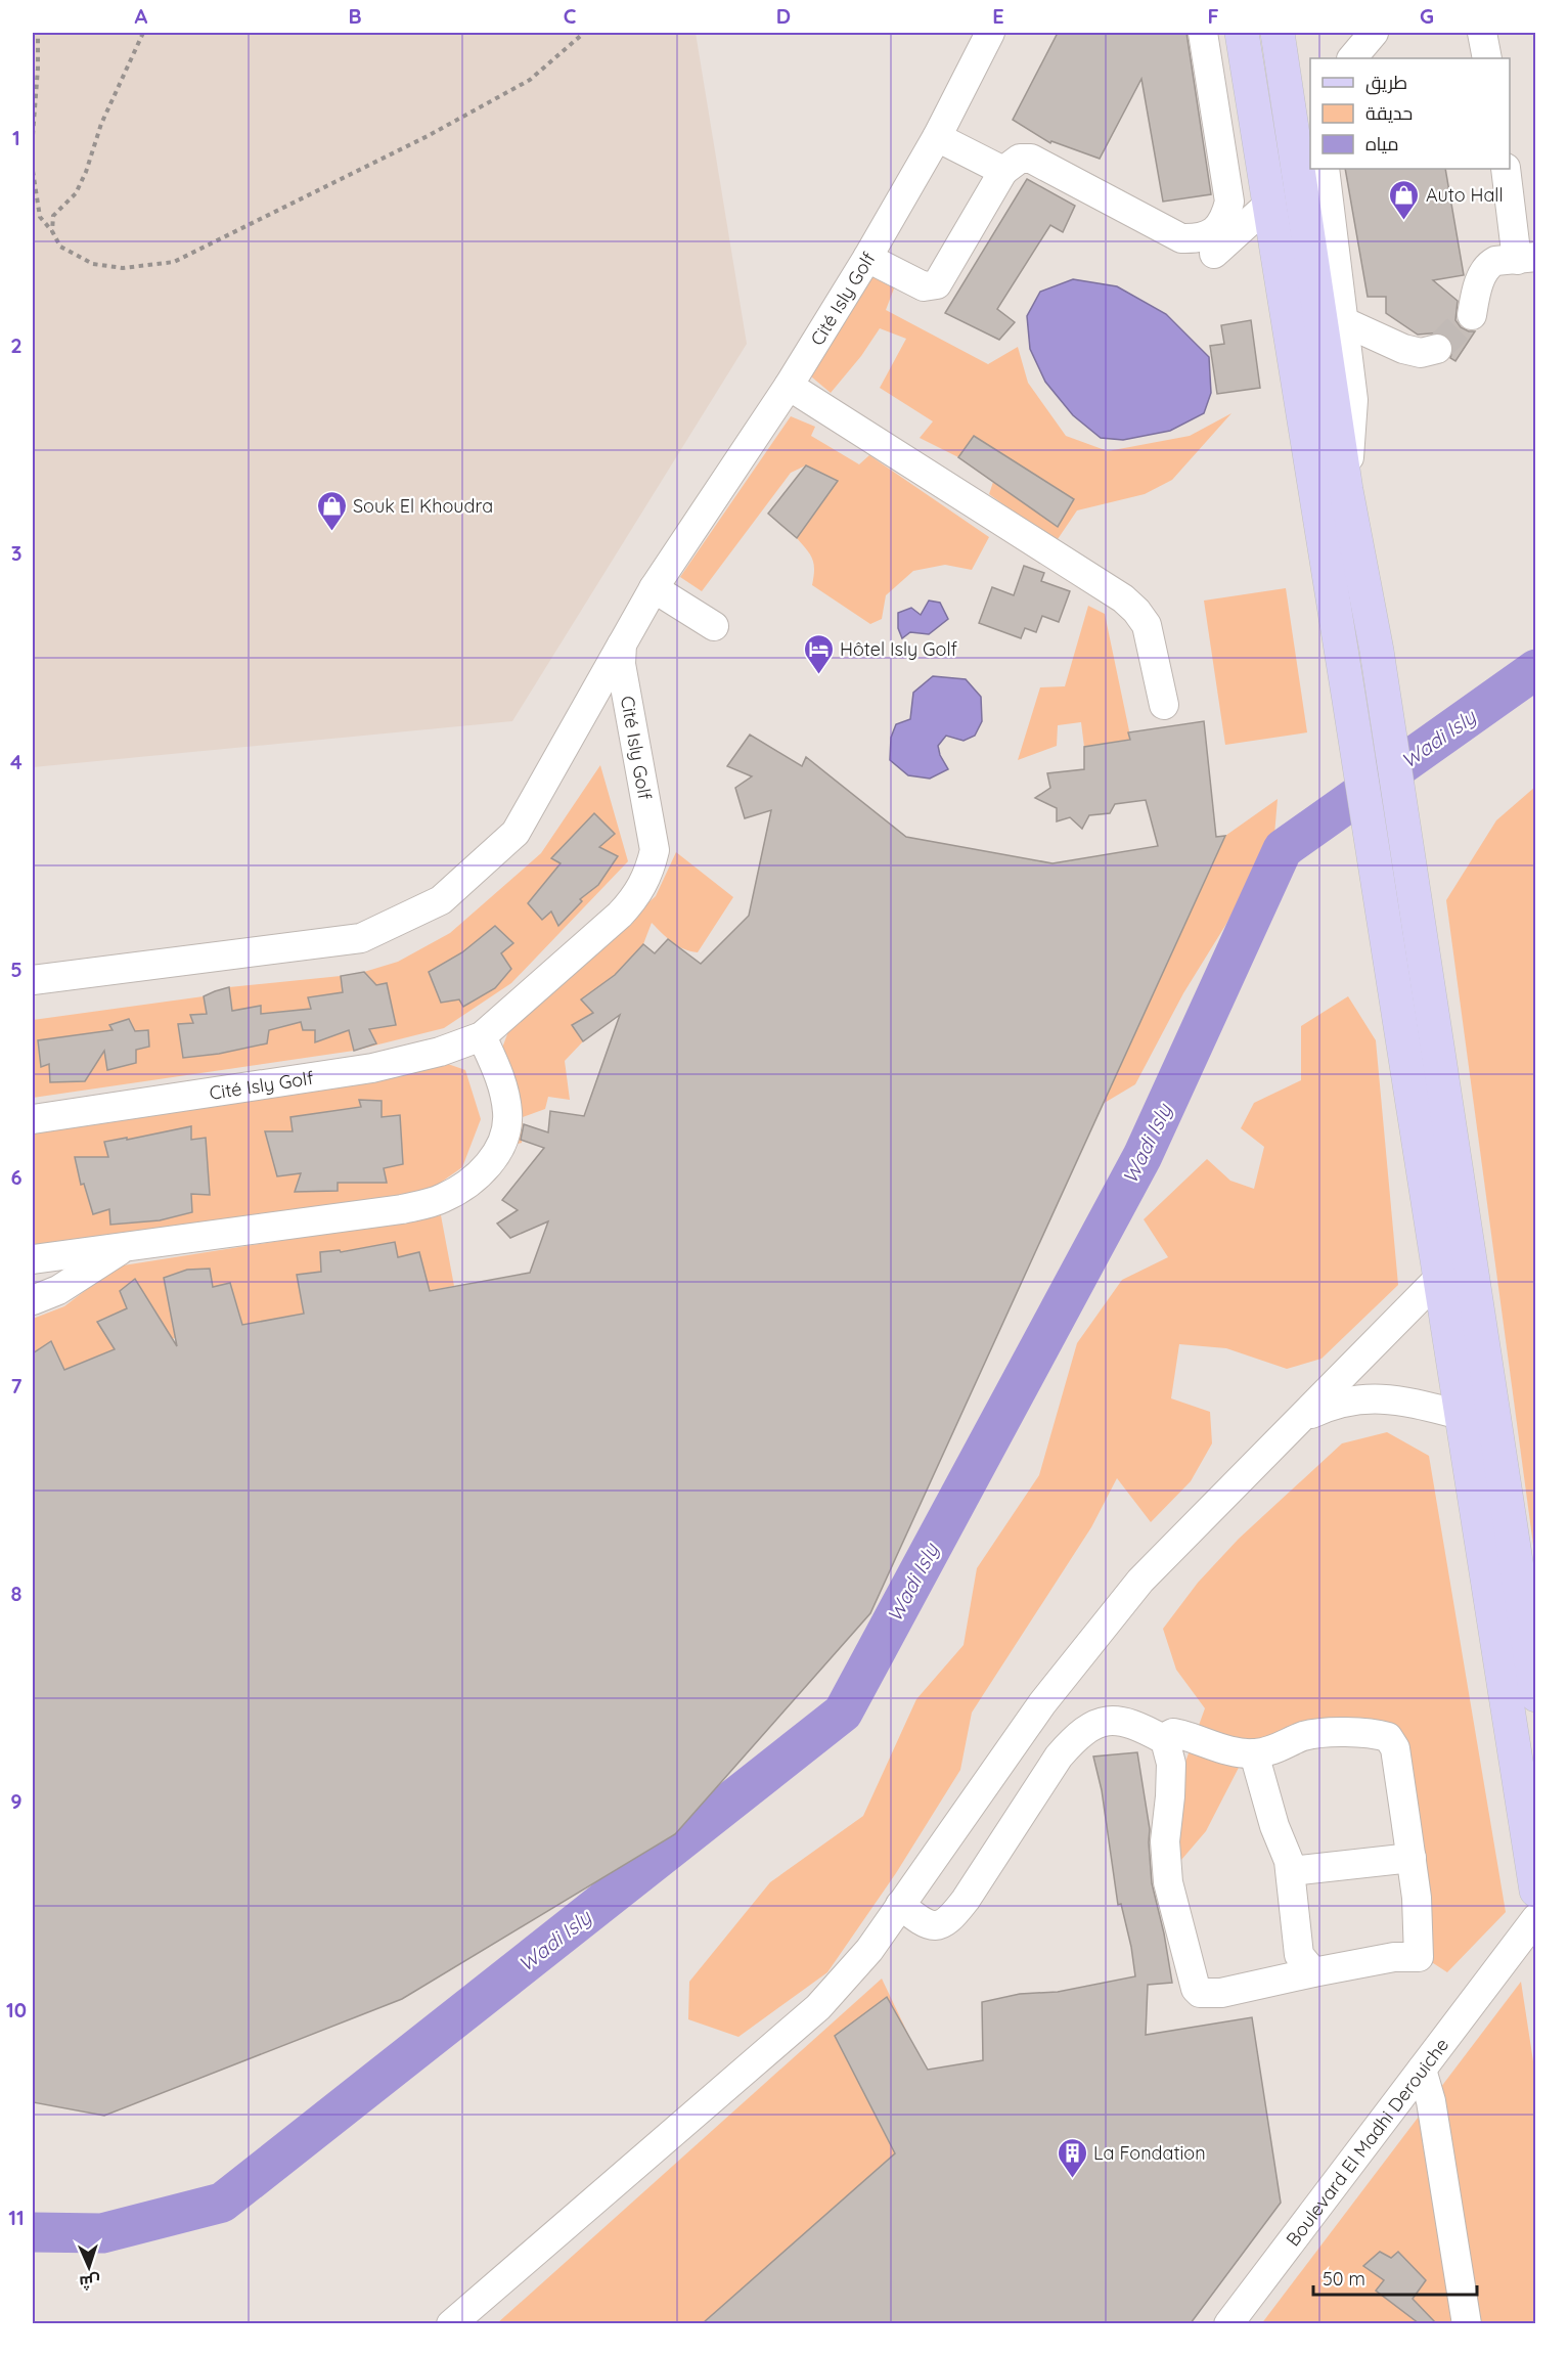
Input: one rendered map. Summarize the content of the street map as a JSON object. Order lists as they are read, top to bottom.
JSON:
{
  "streets": {
    "street": ["Cité Isly Golf", "Boulevard El Madhi Derouiche"]
  },
  "water": ["Wadi Isly"],
  "places": {
    "shop": ["Auto Hall", "Souk El Khoudra"],
    "hotel": ["Hôtel Isly Golf"],
    "building": ["La Fondation"]
  },
  "legend": ["طريق", "حديقة", "مياه"],
  "scale_bar": "50 m",
  "north": "bottom",
  "grid": {
    "columns": [
      "A",
      "B",
      "C",
      "D",
      "E",
      "F",
      "G"
    ],
    "rows": [
      "1",
      "2",
      "3",
      "4",
      "5",
      "6",
      "7",
      "8",
      "9",
      "10",
      "11"
    ]
  }
}
